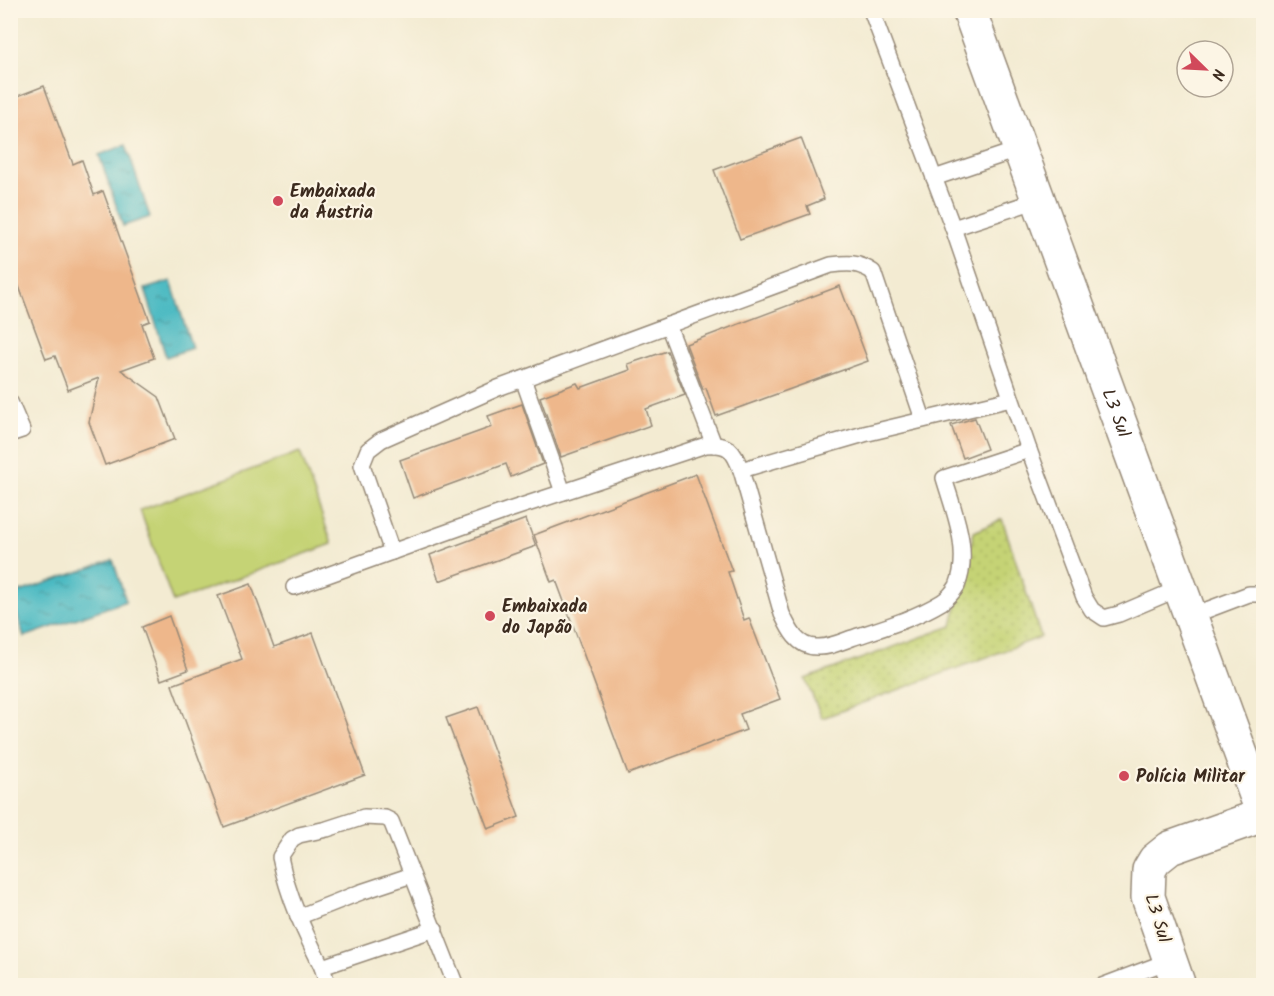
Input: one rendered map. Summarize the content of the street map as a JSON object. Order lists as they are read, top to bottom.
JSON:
{
  "streets": {
    "street": ["L3 Sul"]
  },
  "places": ["Embaixada da Áustria", "Embaixada do Japão", "Polícia Militar"],
  "north": "bottom right"
}
